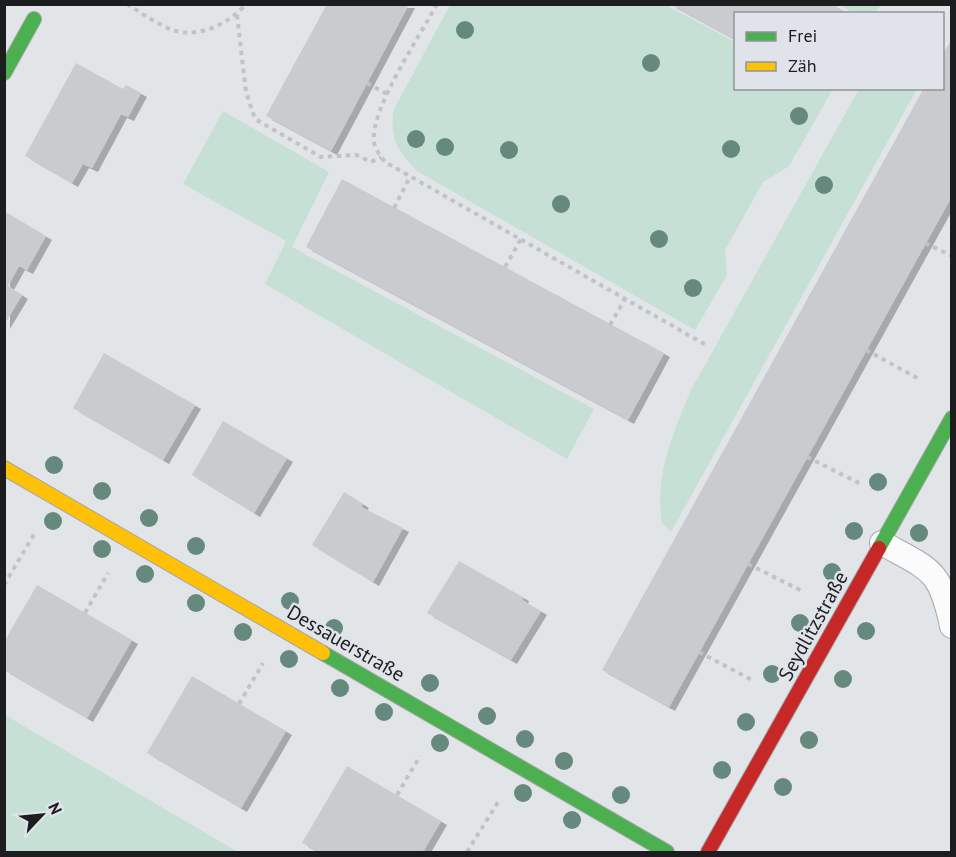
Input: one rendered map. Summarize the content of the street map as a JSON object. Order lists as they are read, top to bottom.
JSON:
{
  "streets": {
    "street": ["Seydlitzstraße", "Dessauerstraße"]
  },
  "legend": ["Frei", "Zäh"],
  "north": "top right"
}
